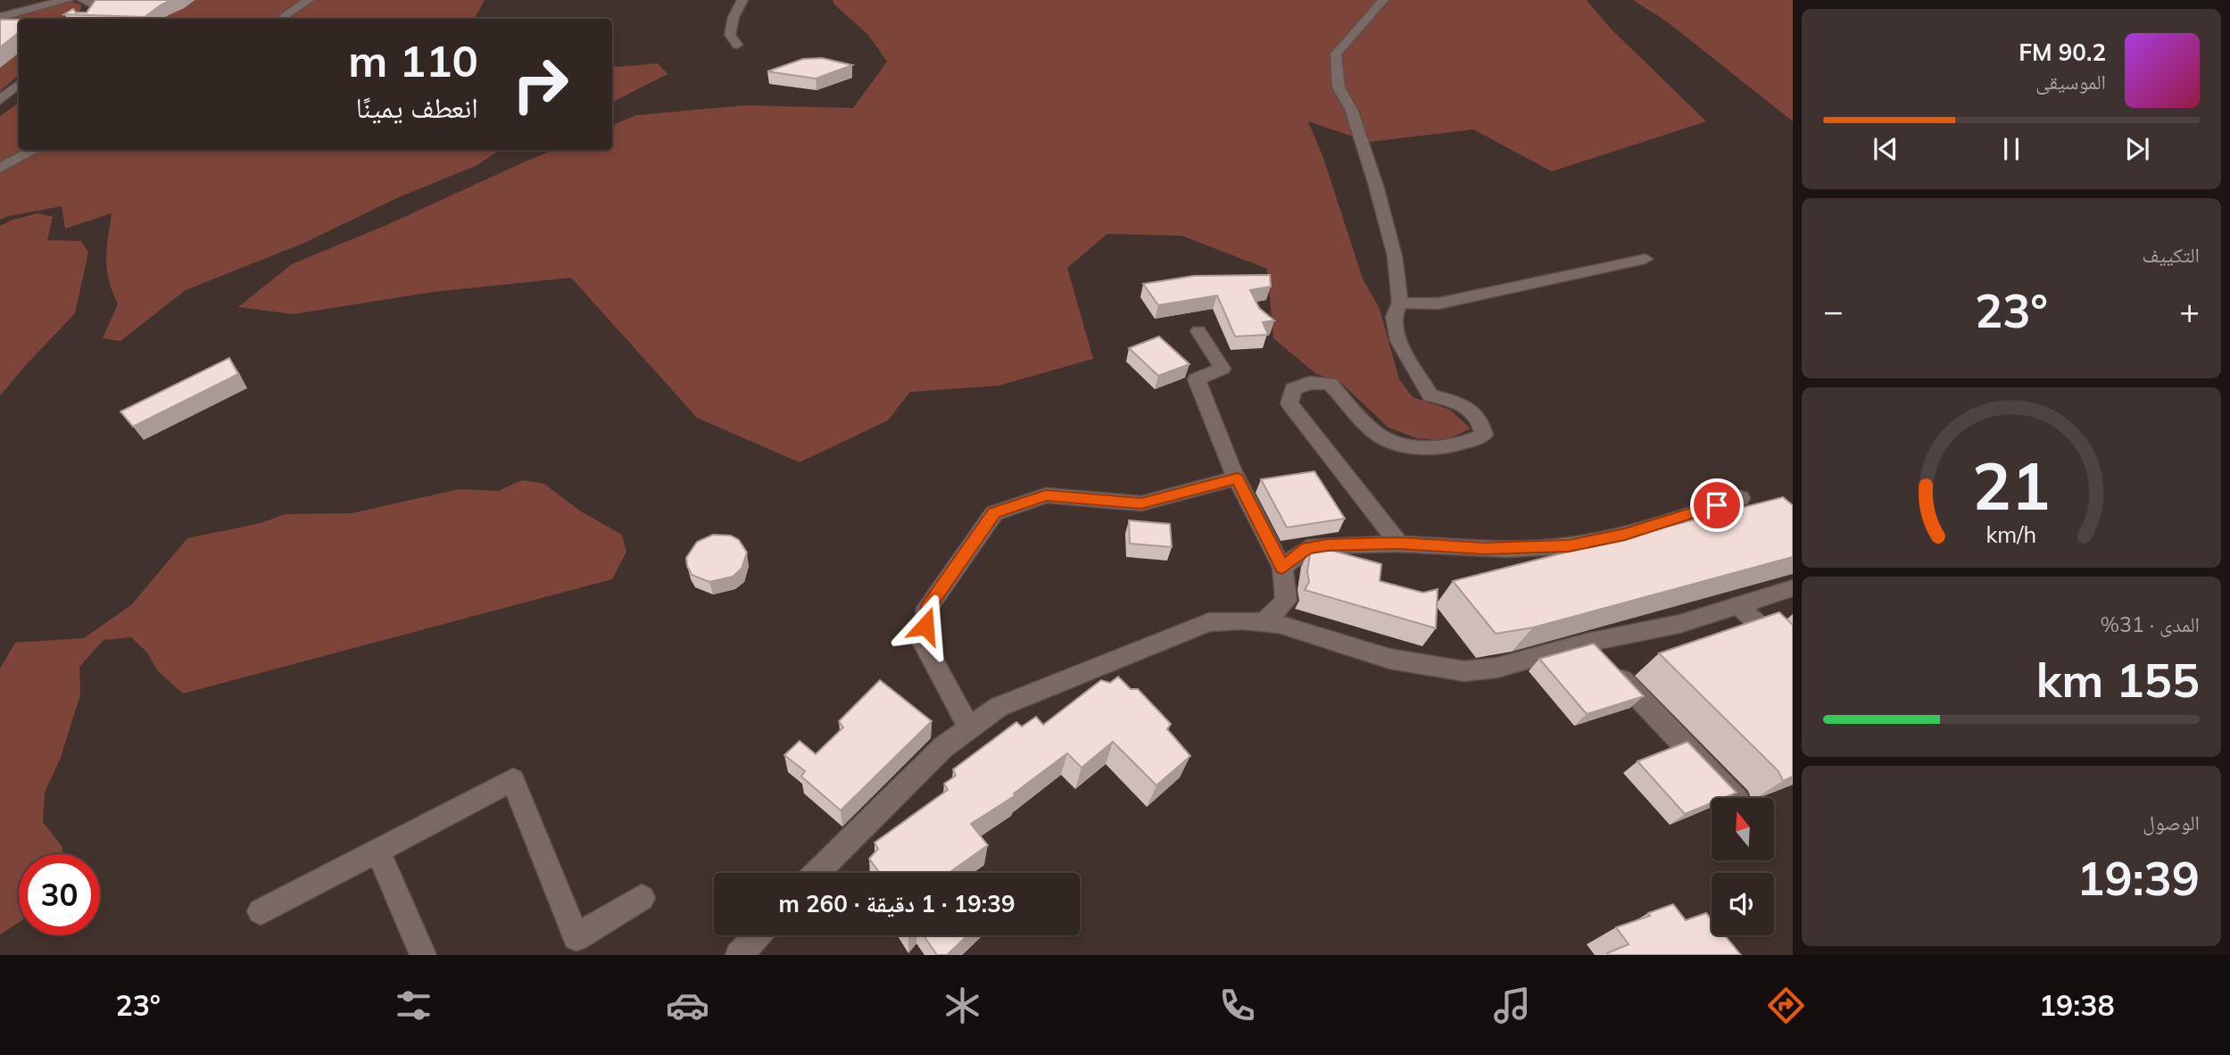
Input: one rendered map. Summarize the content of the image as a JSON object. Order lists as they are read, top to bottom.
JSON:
{
  "north": "top",
  "page": {
    "turn": ["110 m", "انعطف يمينًا"],
    "song": ["90.2 FM", "الموسيقى"],
    "tile": [
      "التكييف",
      ["المدى · 31%", "155 km"],
      ["الوصول", "19:39"]
    ],
    "heat": ["−", "23°", "+"],
    "limit": "30",
    "trip": "19:39 · 1 دقيقة · 260 m",
    "tabs": ["19:38", "23°"],
    "gauge": ["21", "km/h"]
  }
}
